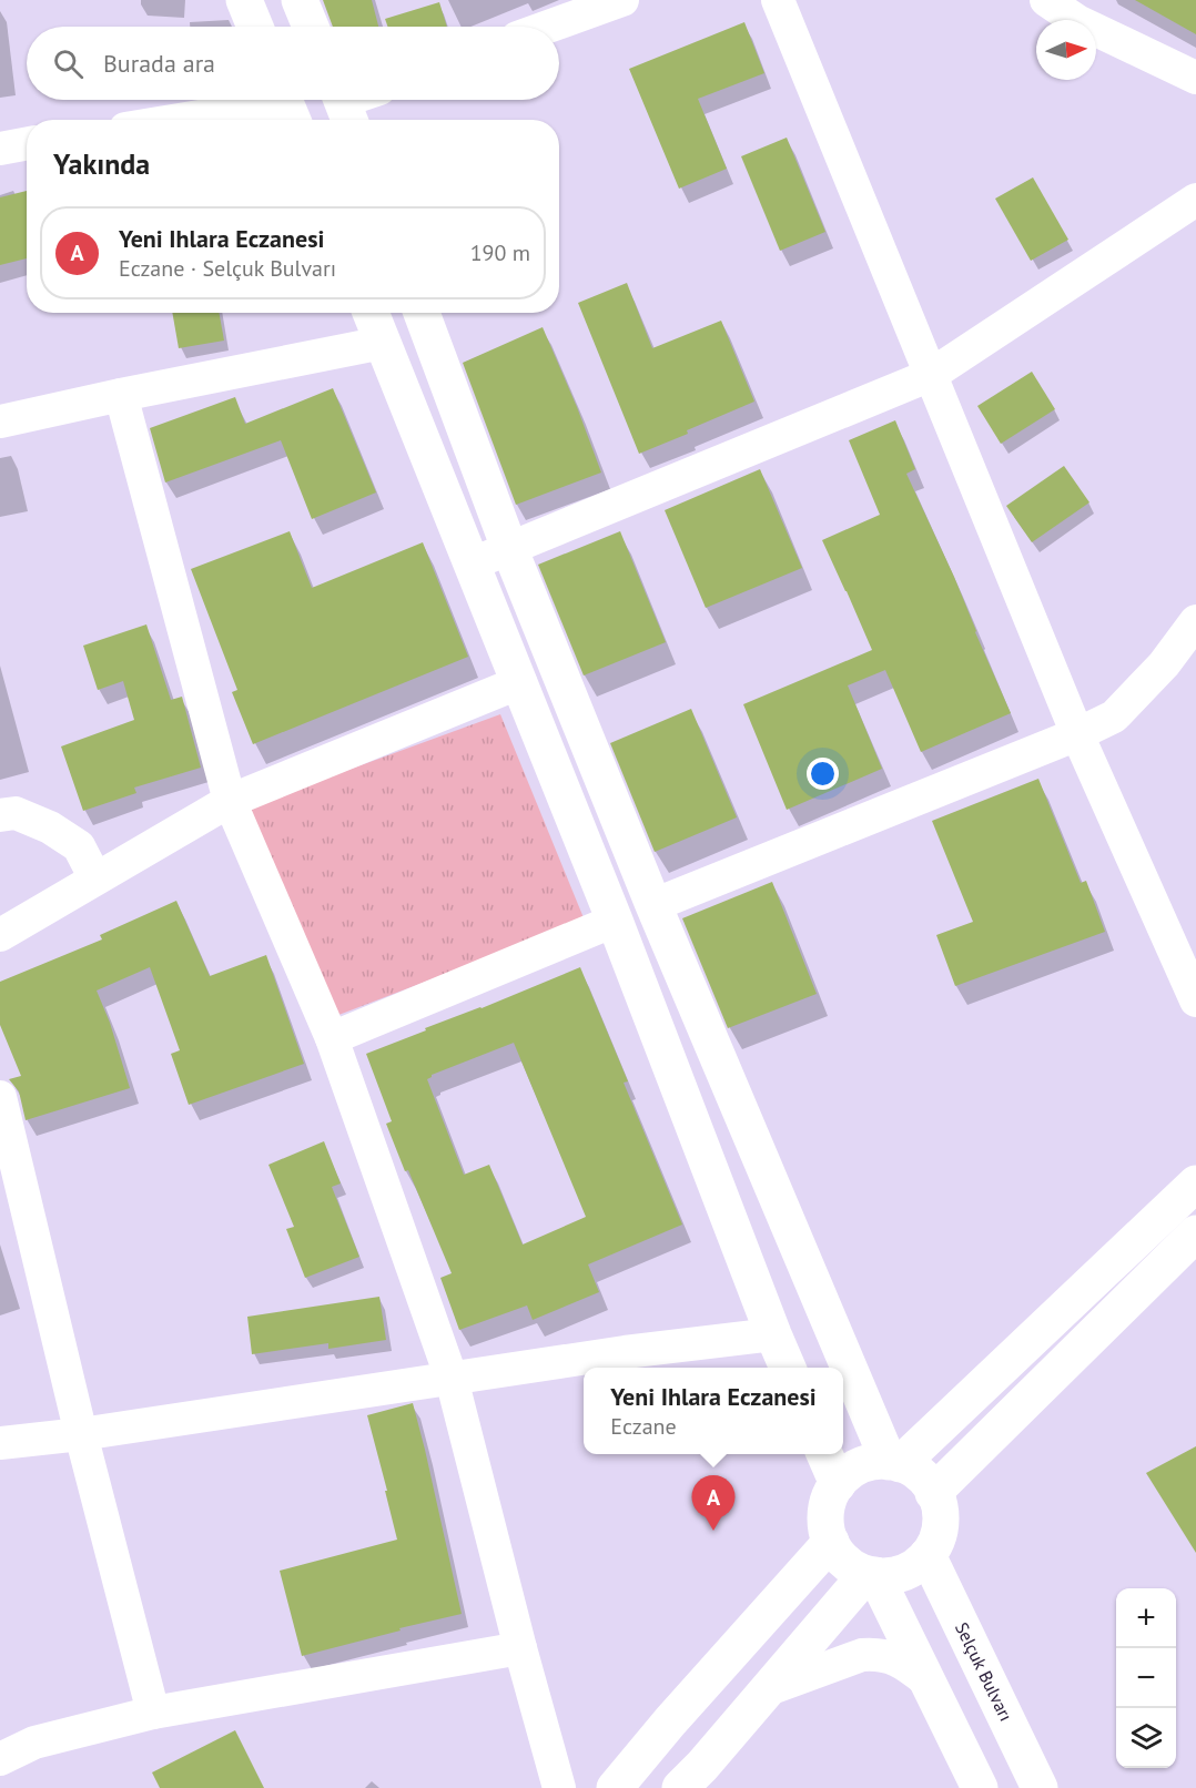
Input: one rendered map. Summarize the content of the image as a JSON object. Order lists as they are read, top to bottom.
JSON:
{
  "streets": {
    "main road": ["Selçuk Bulvarı"]
  },
  "north": "right",
  "page": {
    "search": "Burada ara",
    "heading": "Yakında",
    "list": [
      {
        "mark": "A",
        "name": "Yeni Ihlara Eczanesi",
        "note": "Eczane · Selçuk Bulvarı",
        "value": "190 m"
      }
    ],
    "popup": ["Yeni Ihlara Eczanesi", "Eczane"],
    "pins": "A",
    "map_buttons": ["+", "−"]
  }
}
